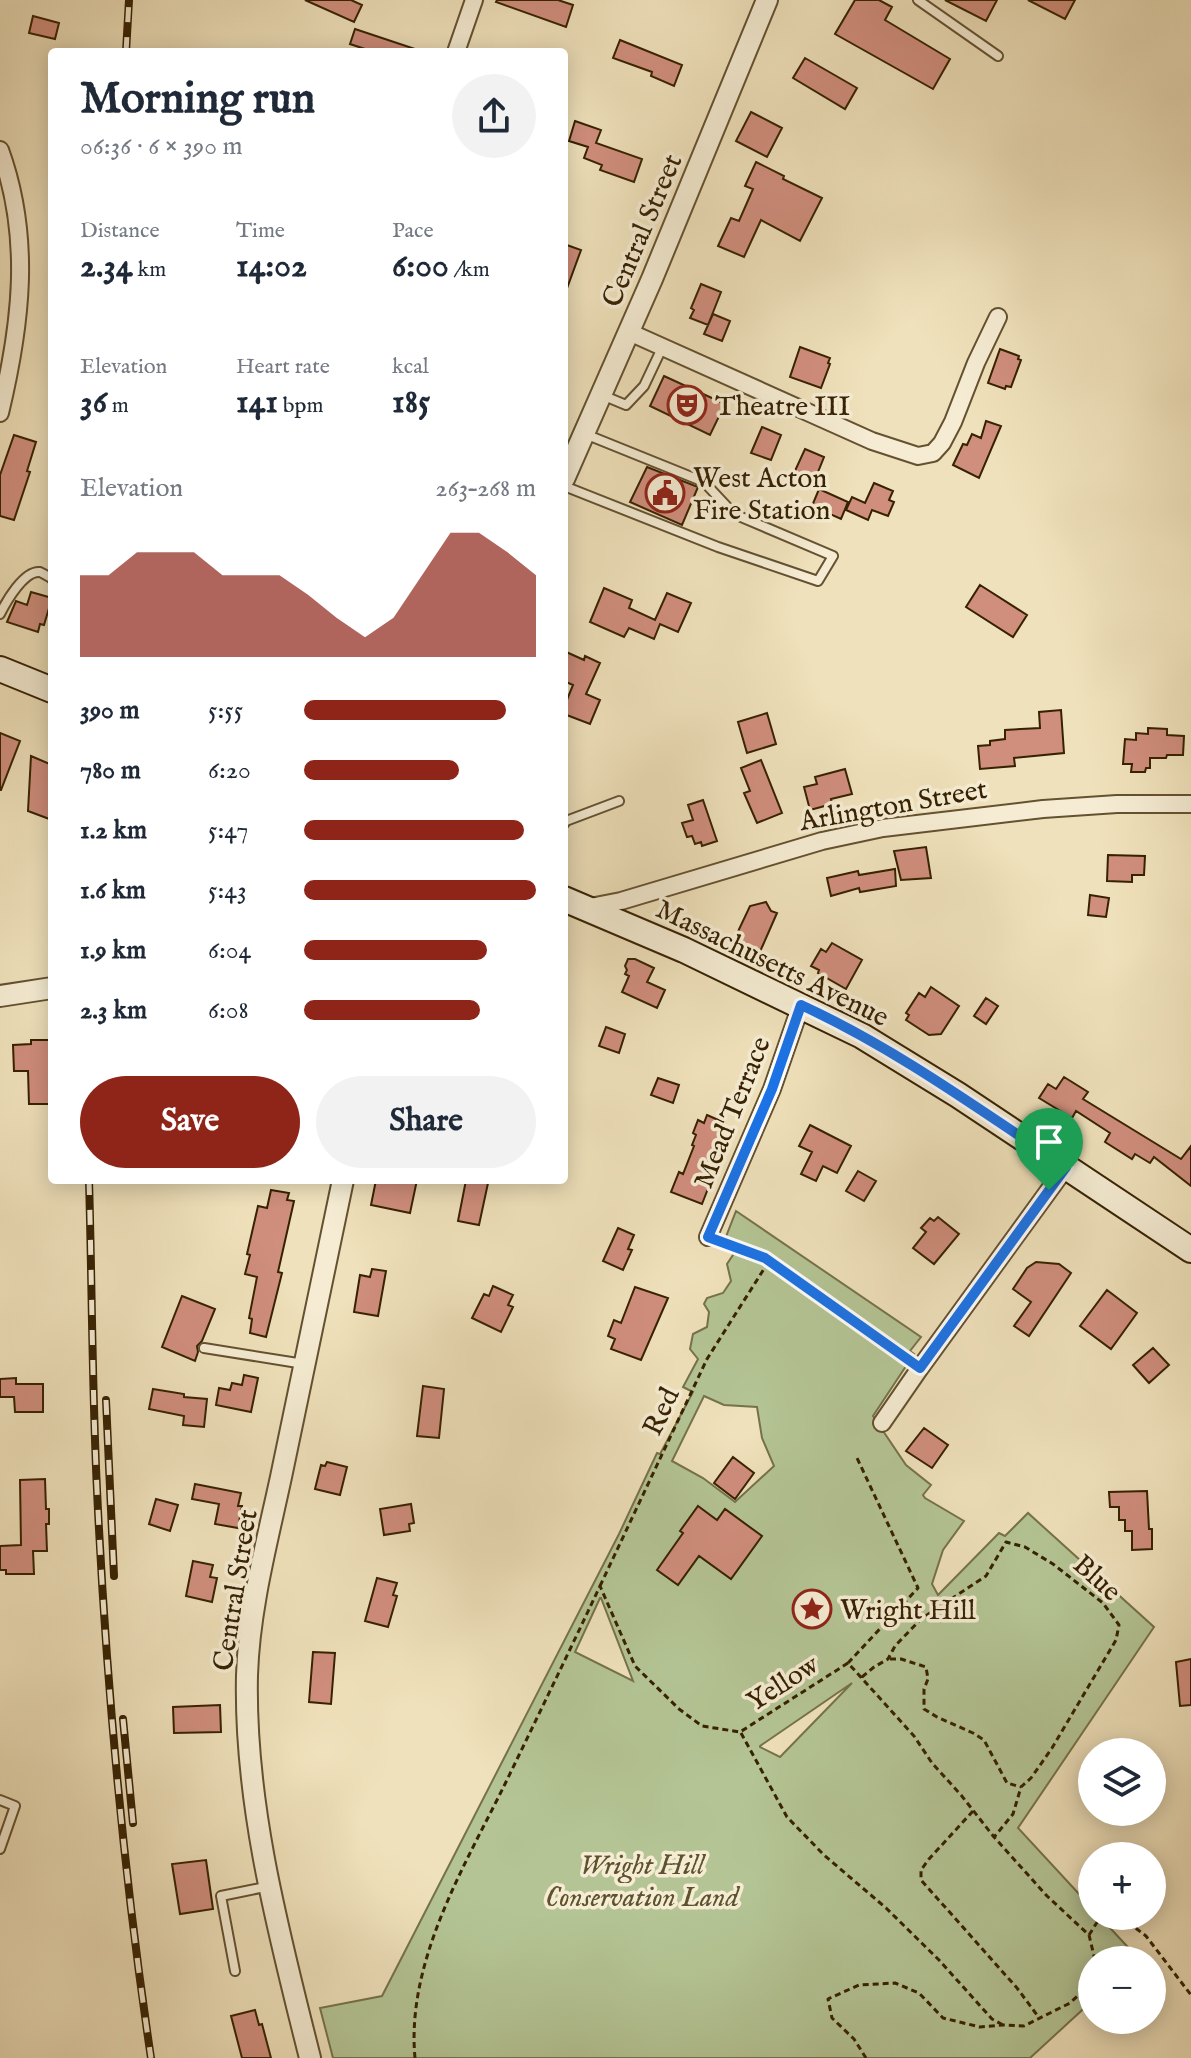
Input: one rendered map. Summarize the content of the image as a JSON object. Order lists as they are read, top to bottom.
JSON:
{
  "streets": {
    "main road": ["Massachusetts Avenue"],
    "street": ["Central Street", "Arlington Street", "Mead Terrace"],
    "path": ["Red", "Blue", "Yellow"]
  },
  "crossings": [
    ["Arlington Street", "Massachusetts Avenue"],
    ["Massachusetts Avenue", "Mead Terrace"],
    ["Red", "Yellow"],
    ["Blue", "Yellow"]
  ],
  "parks": ["Wright Hill Conservation Land"],
  "places": {
    "theatre": ["Theatre III"],
    "public building": ["West Acton Fire Station"],
    "place": ["Wright Hill"]
  },
  "page": {
    "heading": ["Morning run", "06:36 · 6 × 390 m"],
    "stats": [
      ["Distance", "2.34 km"],
      ["Time", "14:02"],
      ["Pace", "6:00 /km"],
      ["Elevation", "36 m"],
      ["Heart rate", "141 bpm"],
      ["kcal", "185"]
    ],
    "chart": ["Elevation", "263–268 m"],
    "list": [
      {
        "name": "390 m",
        "note": "5:55"
      },
      {
        "name": "780 m",
        "note": "6:20"
      },
      {
        "name": "1.2 km",
        "note": "5:47"
      },
      {
        "name": "1.6 km",
        "note": "5:43"
      },
      {
        "name": "1.9 km",
        "note": "6:04"
      },
      {
        "name": "2.3 km",
        "note": "6:08"
      }
    ],
    "buttons": ["Save", "Share"],
    "map_buttons": ["+", "−"]
  }
}
